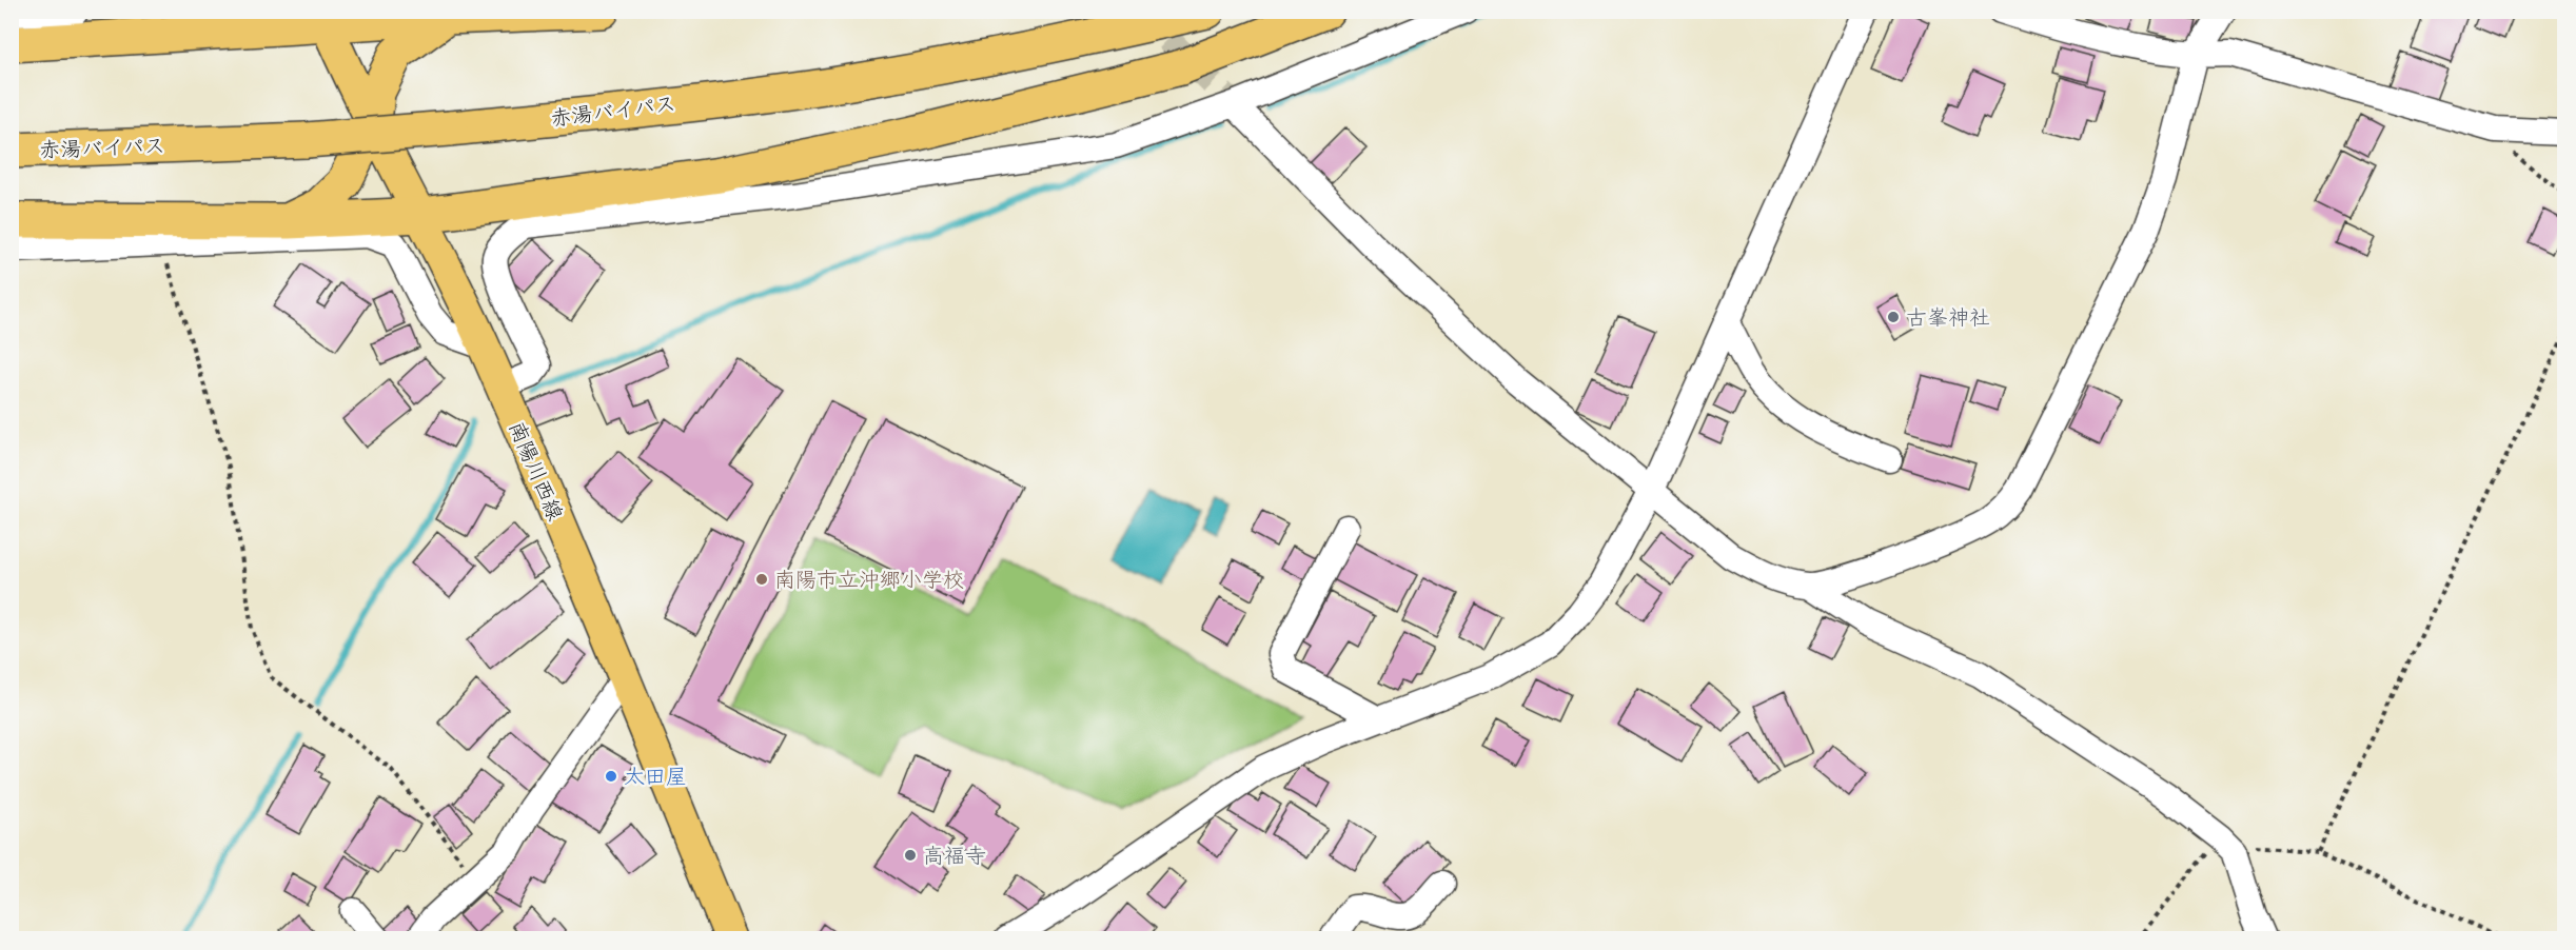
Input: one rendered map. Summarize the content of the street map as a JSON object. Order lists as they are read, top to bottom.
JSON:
{
  "streets": {
    "highway": ["赤湯バイパス"],
    "main road": ["南陽川西線"]
  },
  "places": [
    "古峯神社",
    "南陽市立沖郷小学校",
    "太田屋",
    "高福寺"
  ]
}
